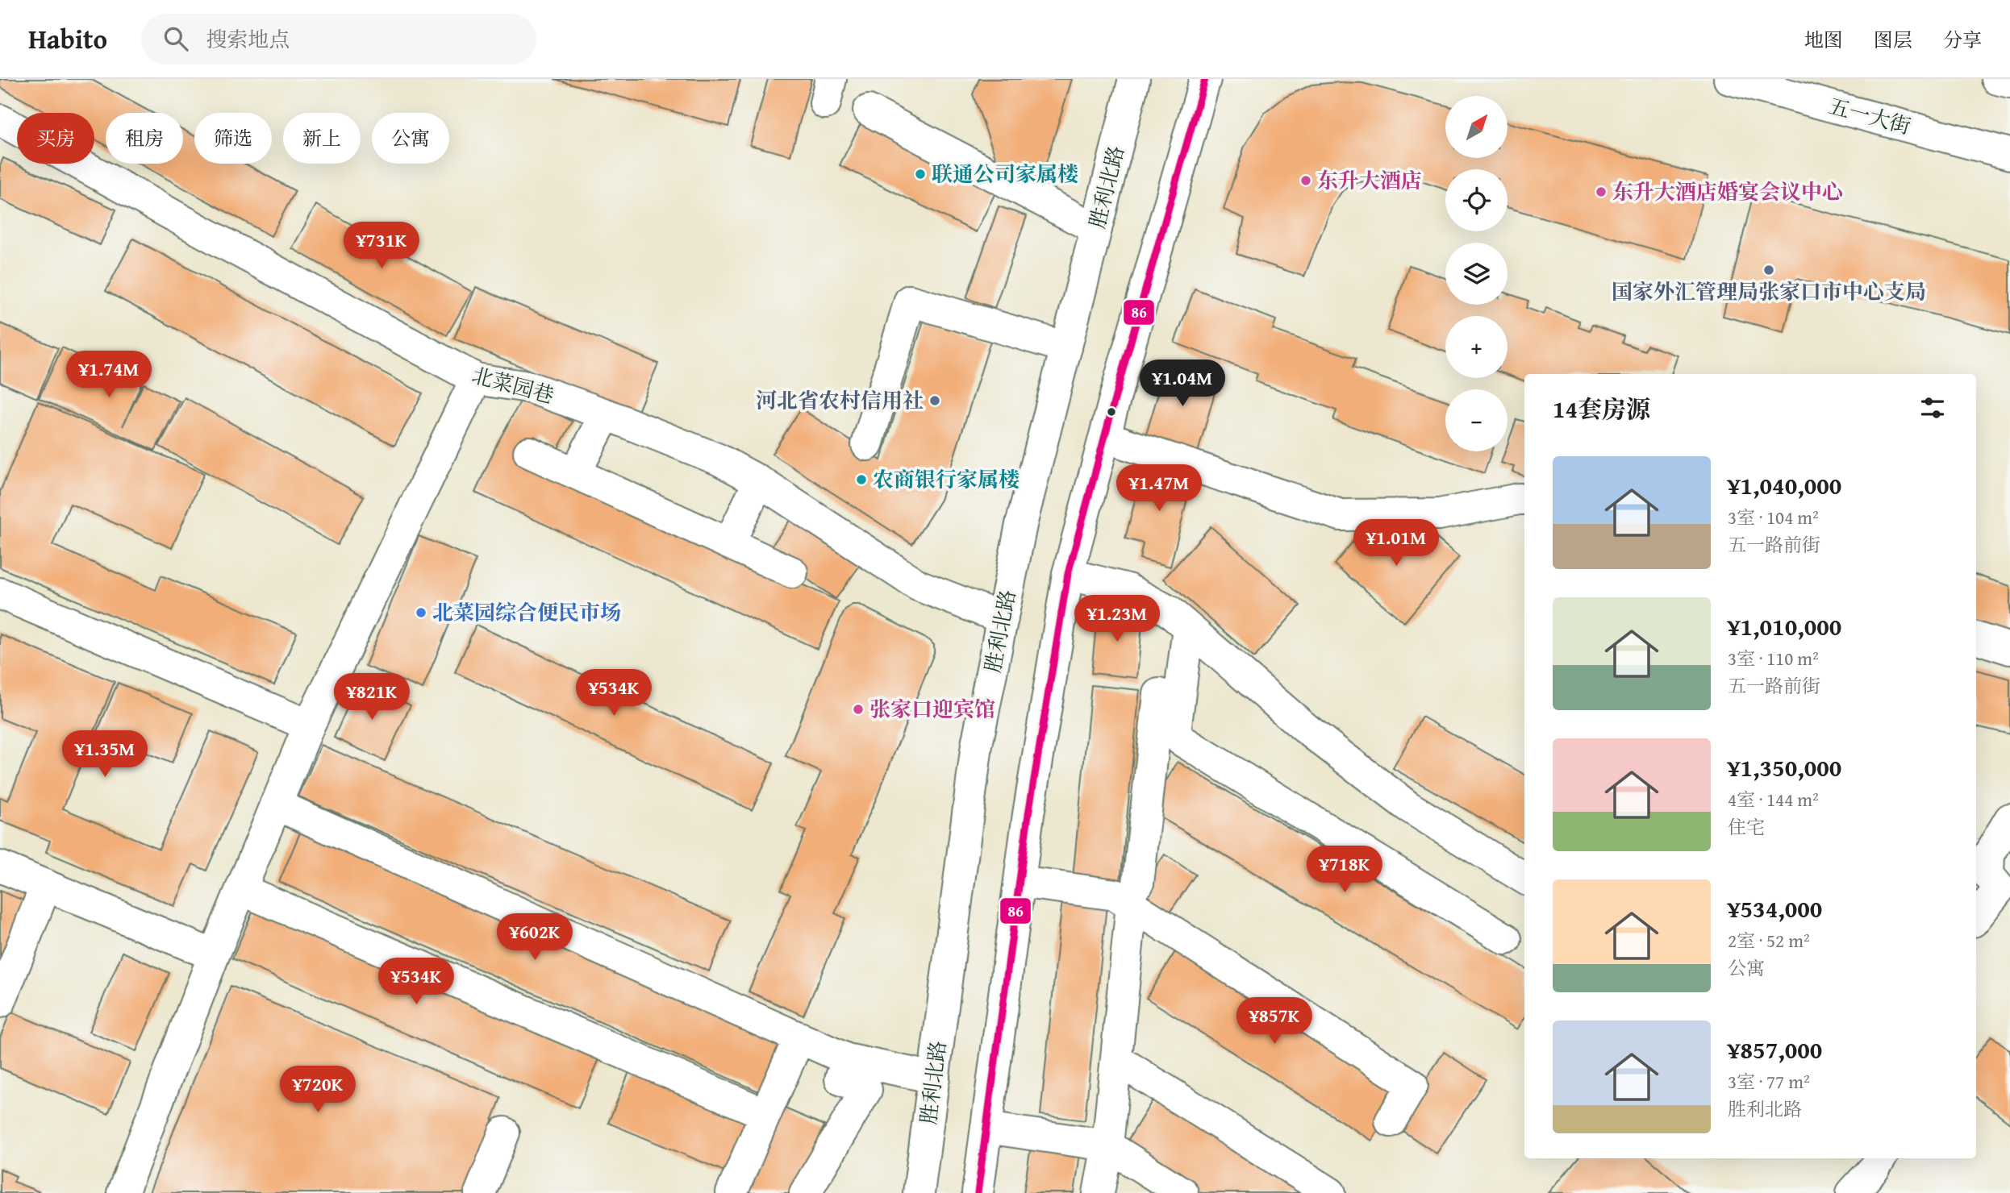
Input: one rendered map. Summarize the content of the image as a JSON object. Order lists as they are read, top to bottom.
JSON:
{
  "streets": {
    "main road": ["五一大街", "胜利北路", "北菜园巷"]
  },
  "crossings": [
    ["胜利北路", "北菜园巷"]
  ],
  "places": [
    "联通公司家属楼",
    "东升大酒店",
    "东升大酒店婚宴会议中心",
    "国家外汇管理局张家口市中心支局",
    "河北省农村信用社",
    "农商银行家属楼",
    "北菜园综合便民市场",
    "张家口迎宾馆"
  ],
  "lines": ["transit line 86"],
  "north": "top right",
  "page": {
    "header": "Habito",
    "search": "搜索地点",
    "nav": ["地图", "图层", "分享"],
    "map_buttons": ["+", "−"],
    "chip": [
      "买房",
      "租房",
      "筛选",
      "新上",
      "公寓"
    ],
    "price": [
      "¥731K",
      "¥1.74M",
      "¥1.04M",
      "¥1.47M",
      "¥1.01M",
      "¥1.23M",
      "¥534K",
      "¥821K",
      "¥1.35M",
      "¥718K",
      "¥602K",
      "¥534K",
      "¥857K",
      "¥720K"
    ],
    "heading": "14套房源",
    "list": [
      {
        "name": "¥1,040,000",
        "note": "3室 · 104 m² · 五一路前街"
      },
      {
        "name": "¥1,010,000",
        "note": "3室 · 110 m² · 五一路前街"
      },
      {
        "name": "¥1,350,000",
        "note": "4室 · 144 m² · 住宅"
      },
      {
        "name": "¥534,000",
        "note": "2室 · 52 m² · 公寓"
      },
      {
        "name": "¥857,000",
        "note": "3室 · 77 m² · 胜利北路"
      }
    ]
  }
}
